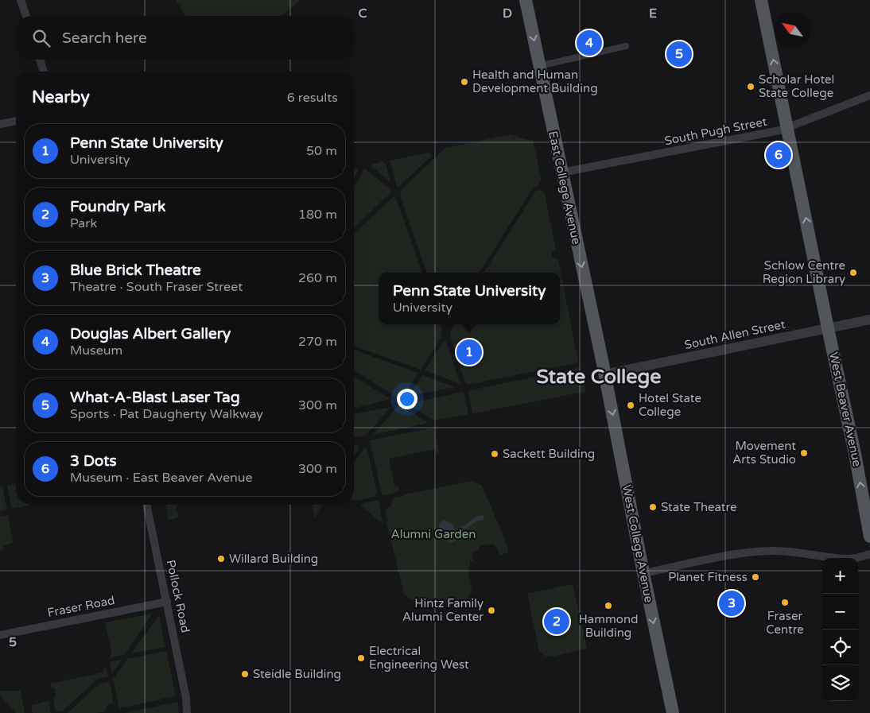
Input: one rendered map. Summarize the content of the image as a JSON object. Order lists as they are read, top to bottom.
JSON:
{
  "streets": {
    "main road": ["East College Avenue", "West Beaver Avenue", "West College Avenue"],
    "street": [
      "South Pugh Street",
      "South Allen Street",
      "Pollock Road",
      "Fraser Road"
    ]
  },
  "crossings": [
    ["South Pugh Street", "East College Avenue"],
    ["South Pugh Street", "West Beaver Avenue"],
    ["East College Avenue", "South Allen Street"],
    ["East College Avenue", "West College Avenue"],
    ["South Allen Street", "West Beaver Avenue"],
    ["South Allen Street", "West College Avenue"],
    ["Pollock Road", "Fraser Road"]
  ],
  "one_way": ["East College Avenue", "West Beaver Avenue", "West College Avenue"],
  "districts": ["State College"],
  "parks": ["Alumni Garden"],
  "places": [
    "Health and Human Development Building",
    "Scholar Hotel State College",
    "Schlow Centre Region Library",
    "Hotel State College",
    "Movement Arts Studio",
    "Sackett Building",
    "State Theatre",
    "Willard Building",
    "Planet Fitness",
    "Fraser Centre",
    "Hammond Building",
    "Hintz Family Alumni Center",
    "Electrical Engineering West",
    "Steidle Building"
  ],
  "north": "top left",
  "page": {
    "search": "Search here",
    "pins": [
      "4",
      "5",
      "6",
      "1",
      "3",
      "2"
    ],
    "heading": ["Nearby", "6 results"],
    "list": [
      {
        "mark": "1",
        "name": "Penn State University",
        "note": "University",
        "value": "50 m"
      },
      {
        "mark": "2",
        "name": "Foundry Park",
        "note": "Park",
        "value": "180 m"
      },
      {
        "mark": "3",
        "name": "Blue Brick Theatre",
        "note": "Theatre · South Fraser Street",
        "value": "260 m"
      },
      {
        "mark": "4",
        "name": "Douglas Albert Gallery",
        "note": "Museum",
        "value": "270 m"
      },
      {
        "mark": "5",
        "name": "What-A-Blast Laser Tag",
        "note": "Sports · Pat Daugherty Walkway",
        "value": "300 m"
      },
      {
        "mark": "6",
        "name": "3 Dots",
        "note": "Museum · East Beaver Avenue",
        "value": "300 m"
      }
    ],
    "popup": ["Penn State University", "University"],
    "map_buttons": ["+", "−"]
  },
  "grid": {
    "columns": ["C", "D", "E"],
    "rows": ["5"]
  }
}
